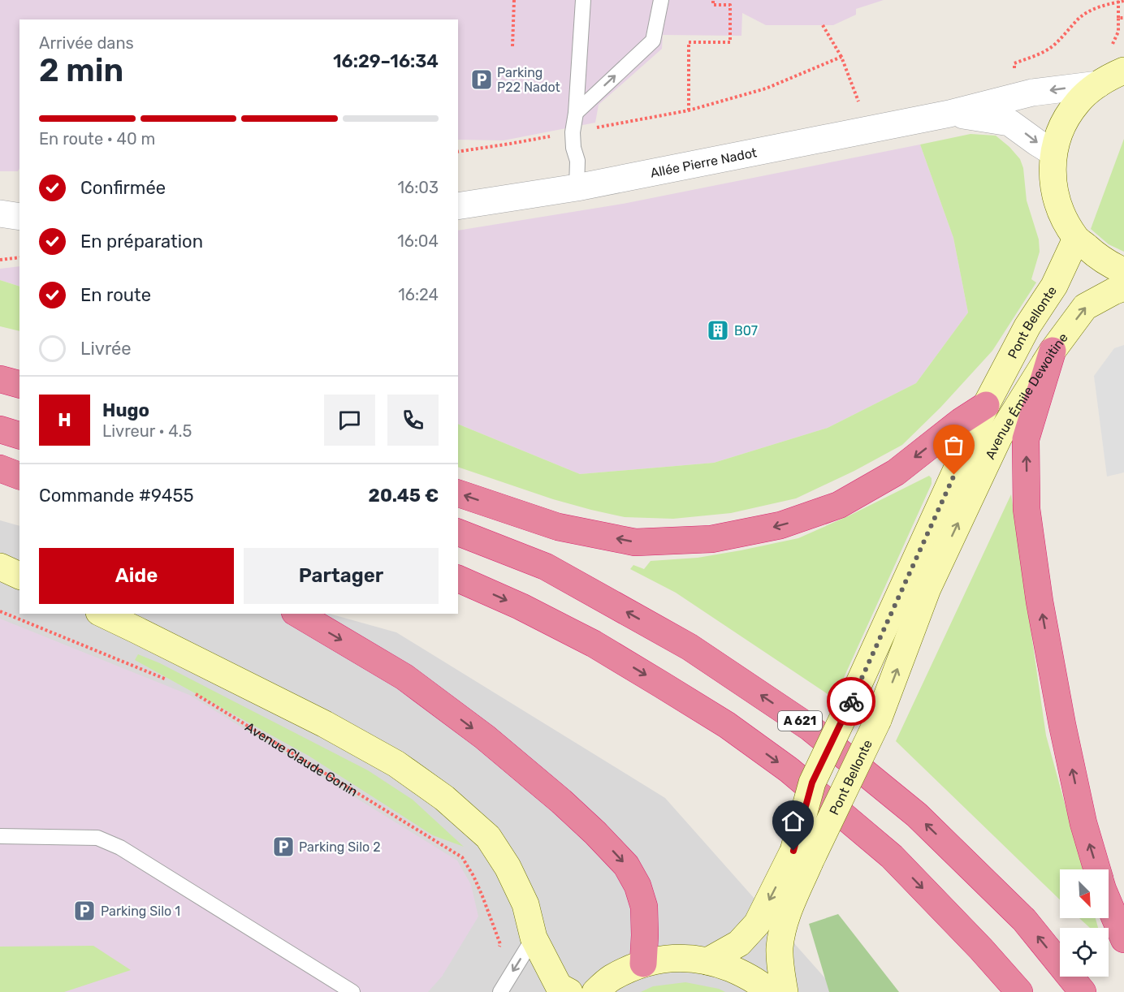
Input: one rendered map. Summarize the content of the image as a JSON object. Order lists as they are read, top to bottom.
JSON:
{
  "streets": {
    "highway": ["A 621"],
    "main road": ["Pont Bellonte", "Avenue Émile Dewoitine"],
    "street": ["Allée Pierre Nadot"],
    "path": ["Avenue Claude Gonin"]
  },
  "crossings": [
    ["Pont Bellonte", "Avenue Émile Dewoitine"]
  ],
  "places": {
    "parking": ["Parking P22 Nadot", "Parking Silo 2", "Parking Silo 1"],
    "building": ["B07"]
  },
  "north": "bottom right",
  "page": {
    "heading": ["2 min", "Arrivée dans", "16:29–16:34"],
    "panel": [
      "Hugo",
      "Livreur · 4.5",
      "Commande #9455",
      "20.45 €"
    ],
    "bar": "En route · 40 m",
    "list": [
      ["Confirmée", "16:03"],
      ["En préparation", "16:04"],
      ["En route", "16:24"],
      "Livrée"
    ],
    "round": "H",
    "buttons": ["Aide", "Partager"]
  }
}
